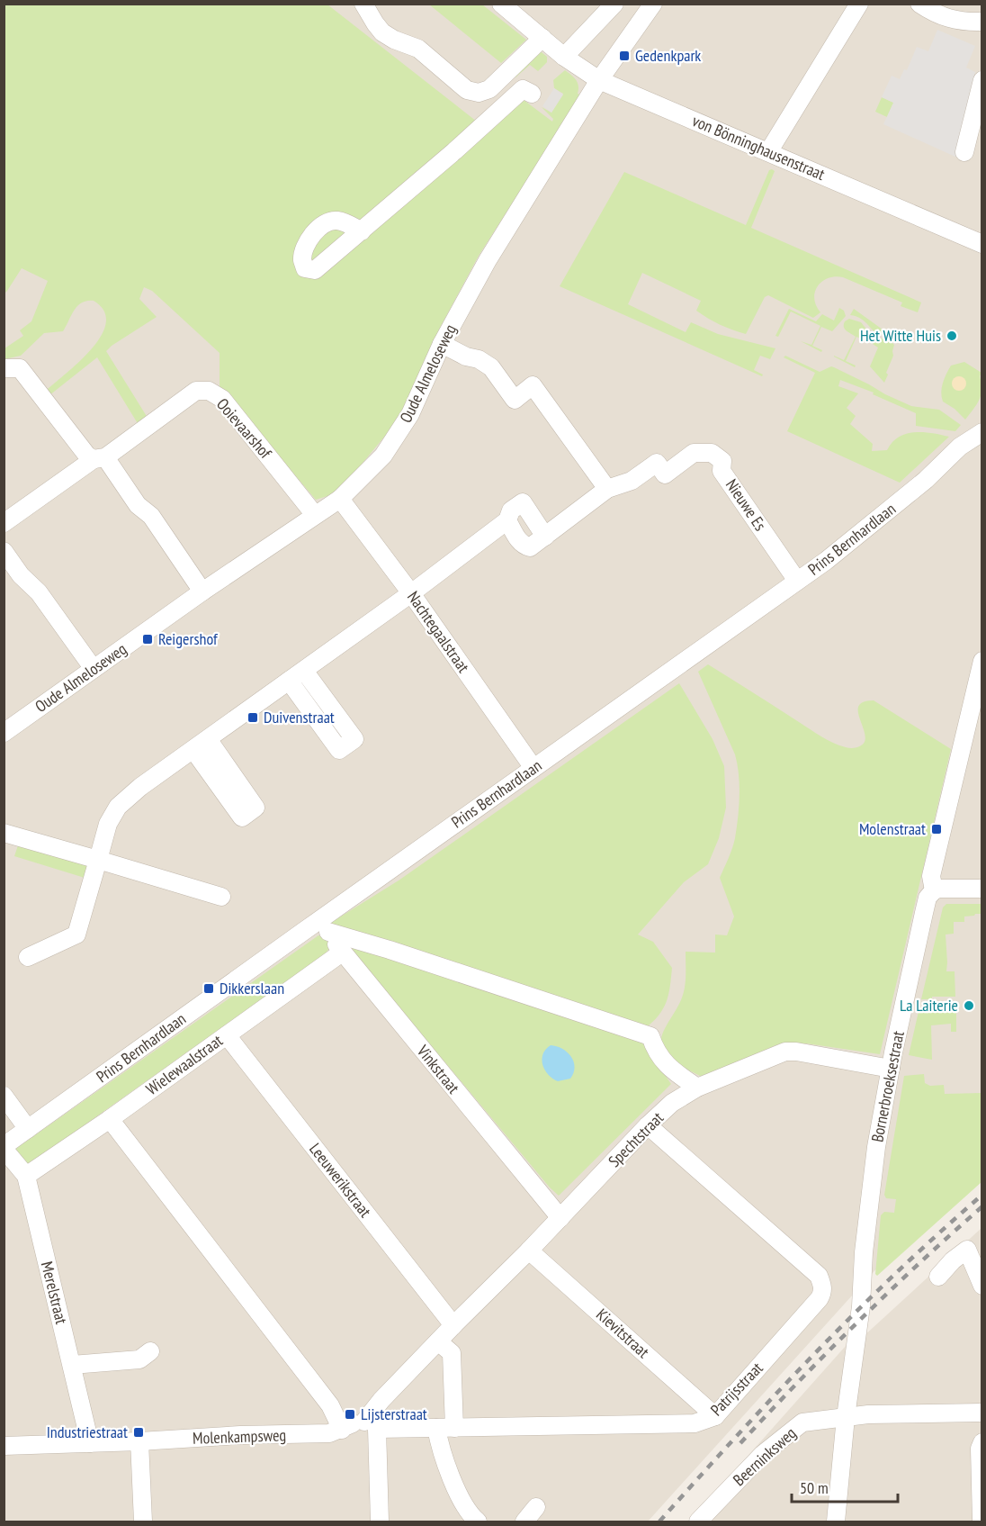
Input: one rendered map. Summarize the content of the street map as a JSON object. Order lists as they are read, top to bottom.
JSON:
{
  "streets": {
    "street": [
      "von Bönninghausenstraat",
      "Oude Almeloseweg",
      "Ooievaarshof",
      "Nieuwe Es",
      "Prins Bernhardlaan",
      "Nachtegaalstraat",
      "Wielewaalstraat",
      "Vinkstraat",
      "Bornerbroeksestraat",
      "Spechtstraat",
      "Leeuwerikstraat",
      "Merelstraat",
      "Kievitstraat",
      "Patrijsstraat",
      "Molenkampsweg",
      "Beerninksweg"
    ]
  },
  "crossings": [
    ["von Bönninghausenstraat", "Oude Almeloseweg"],
    ["Oude Almeloseweg", "Ooievaarshof"],
    ["Oude Almeloseweg", "Nachtegaalstraat"],
    ["Nieuwe Es", "Prins Bernhardlaan"],
    ["Nieuwe Es", "Nachtegaalstraat"],
    ["Prins Bernhardlaan", "Nachtegaalstraat"],
    ["Prins Bernhardlaan", "Vinkstraat"],
    ["Prins Bernhardlaan", "Merelstraat"],
    ["Wielewaalstraat", "Vinkstraat"],
    ["Wielewaalstraat", "Leeuwerikstraat"],
    ["Wielewaalstraat", "Merelstraat"],
    ["Vinkstraat", "Spechtstraat"],
    ["Bornerbroeksestraat", "Spechtstraat"],
    ["Bornerbroeksestraat", "Beerninksweg"],
    ["Spechtstraat", "Leeuwerikstraat"],
    ["Spechtstraat", "Kievitstraat"],
    ["Spechtstraat", "Patrijsstraat"],
    ["Spechtstraat", "Molenkampsweg"],
    ["Merelstraat", "Molenkampsweg"],
    ["Kievitstraat", "Patrijsstraat"],
    ["Patrijsstraat", "Molenkampsweg"]
  ],
  "places": {
    "transit": [
      "Gedenkpark",
      "Reigershof",
      "Duivenstraat",
      "Molenstraat",
      "Dikkerslaan",
      "Lijsterstraat",
      "Industriestraat"
    ],
    "other": ["Het Witte Huis", "La Laiterie"]
  },
  "scale_bar": "50 m"
}
